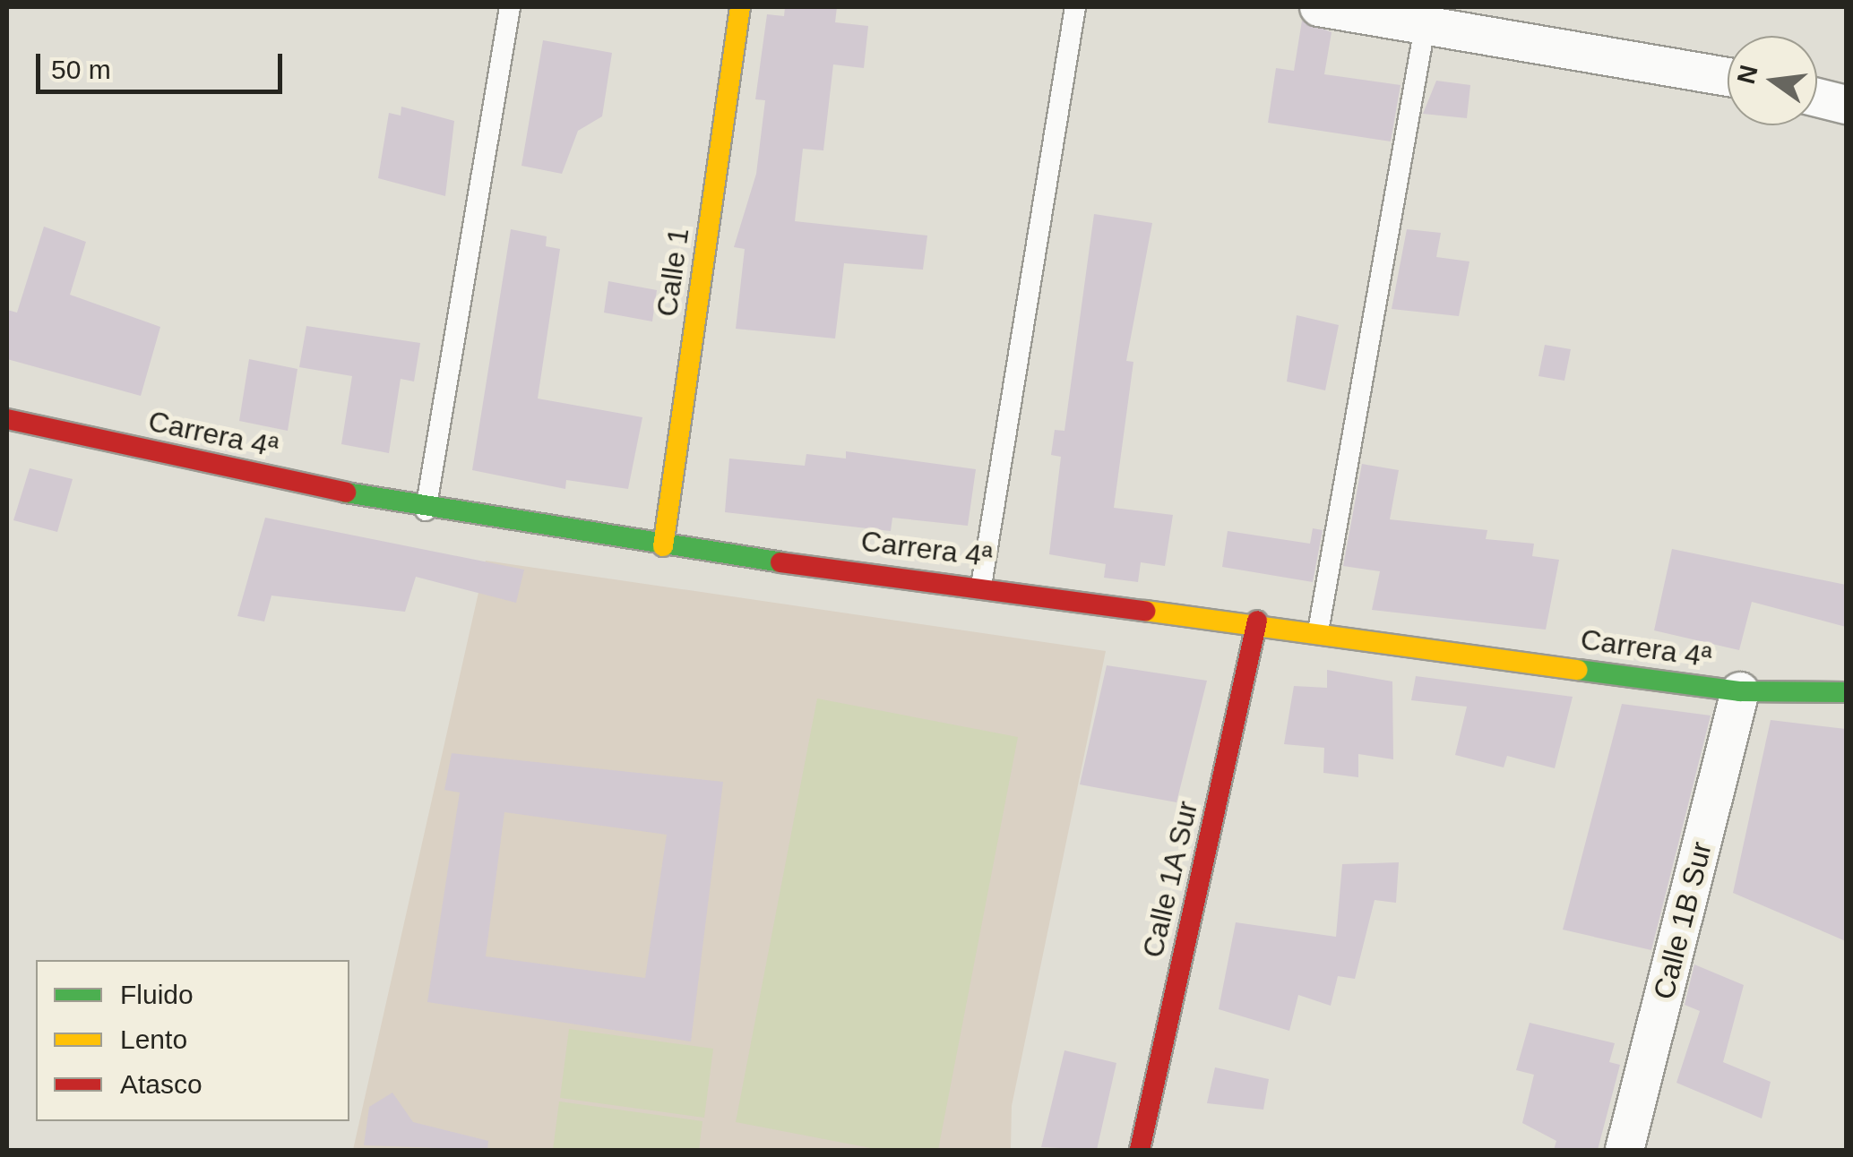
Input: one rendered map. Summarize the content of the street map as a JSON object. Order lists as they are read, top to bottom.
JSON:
{
  "streets": {
    "street": [
      "Calle 1",
      "Carrera 4ª",
      "Calle 1A Sur",
      "Calle 1B Sur"
    ]
  },
  "crossings": [
    ["Calle 1", "Carrera 4ª"],
    ["Carrera 4ª", "Calle 1A Sur"],
    ["Carrera 4ª", "Calle 1B Sur"]
  ],
  "legend": ["Fluido", "Lento", "Atasco"],
  "scale_bar": "50 m",
  "north": "left"
}
